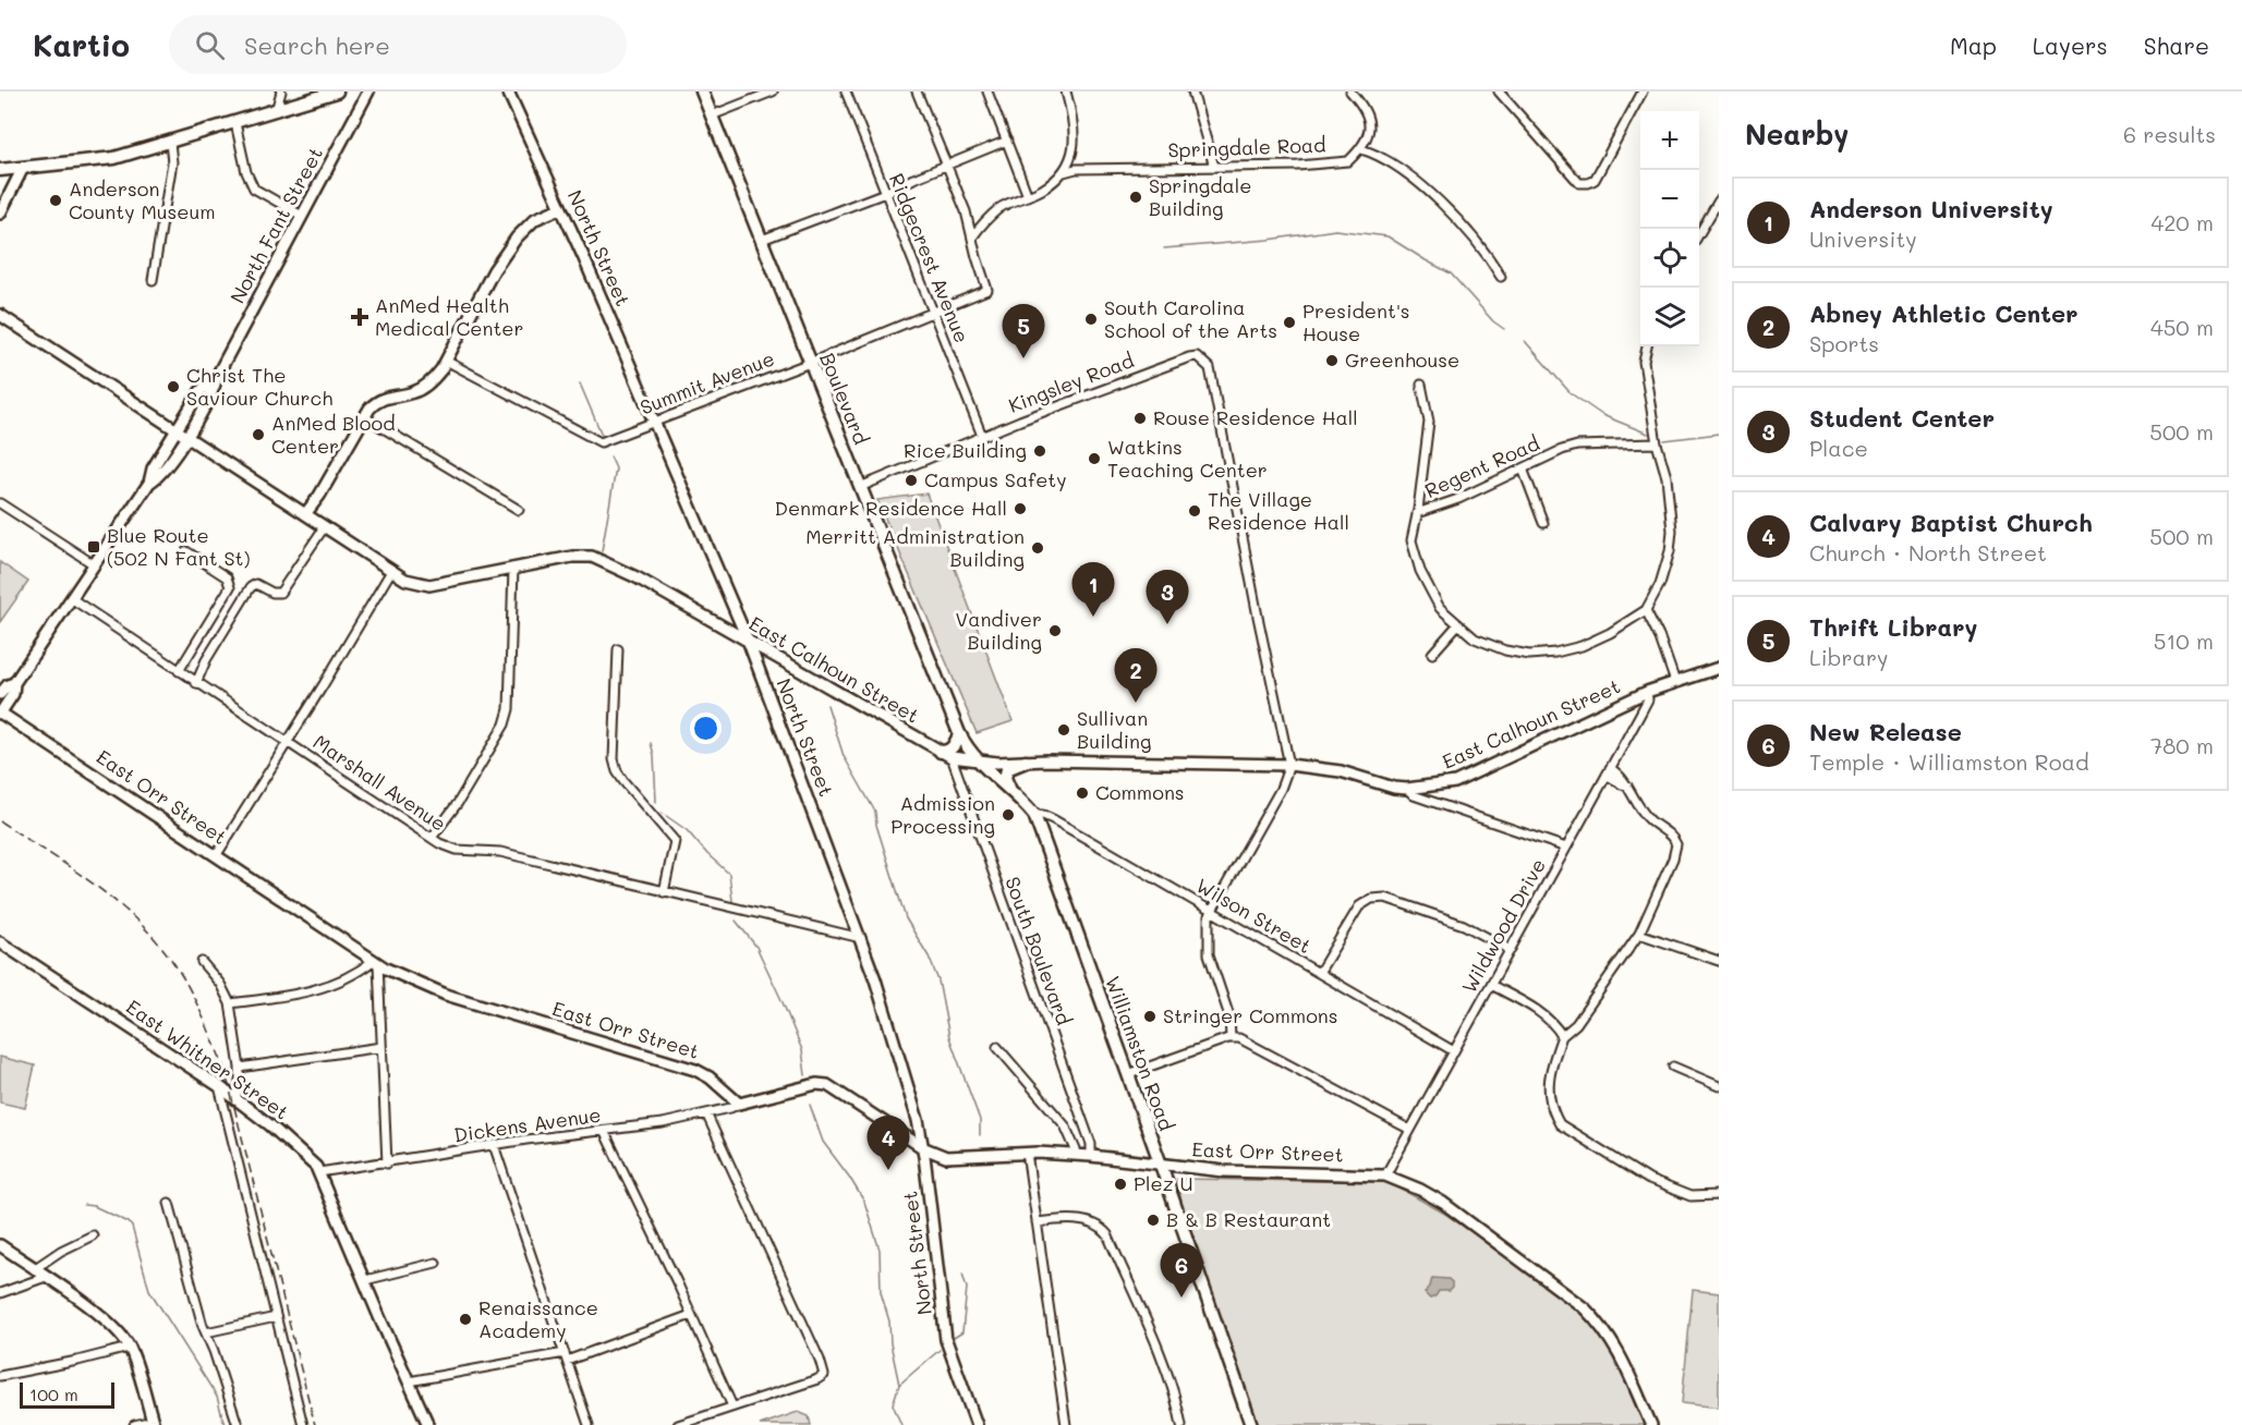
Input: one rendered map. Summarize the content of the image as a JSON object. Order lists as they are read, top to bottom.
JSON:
{
  "streets": {
    "main road": ["Boulevard", "Williamston Road"],
    "street": [
      "Springdale Road",
      "North Fant Street",
      "North Street",
      "Ridgecrest Avenue",
      "Summit Avenue",
      "Kingsley Road",
      "Regent Road",
      "East Calhoun Street",
      "Marshall Avenue",
      "East Orr Street",
      "Wilson Street",
      "Wildwood Drive",
      "South Boulevard",
      "East Whitner Street",
      "Dickens Avenue"
    ]
  },
  "crossings": [
    ["North Fant Street", "East Calhoun Street"],
    ["North Fant Street", "Marshall Avenue"],
    ["North Fant Street", "East Orr Street"],
    ["North Street", "Summit Avenue"],
    ["North Street", "East Calhoun Street"],
    ["North Street", "Marshall Avenue"],
    ["North Street", "East Orr Street"],
    ["Ridgecrest Avenue", "Summit Avenue"],
    ["Ridgecrest Avenue", "Kingsley Road"],
    ["Summit Avenue", "Boulevard"],
    ["Kingsley Road", "Boulevard"],
    ["Kingsley Road", "East Calhoun Street"],
    ["Boulevard", "Williamston Road"],
    ["East Calhoun Street", "Wildwood Drive"],
    ["East Calhoun Street", "South Boulevard"],
    ["East Calhoun Street", "Williamston Road"],
    ["East Orr Street", "Wildwood Drive"],
    ["East Orr Street", "South Boulevard"],
    ["East Orr Street", "Williamston Road"],
    ["East Orr Street", "Dickens Avenue"],
    ["Wilson Street", "Wildwood Drive"],
    ["Wilson Street", "Williamston Road"],
    ["East Whitner Street", "Dickens Avenue"]
  ],
  "places": {
    "other": [
      "Springdale Building",
      "Anderson County Museum",
      "South Carolina School of the Arts",
      "President's House",
      "Greenhouse",
      "Christ The Saviour Church",
      "Rouse Residence Hall",
      "AnMed Blood Center",
      "Rice Building",
      "Watkins Teaching Center",
      "Campus Safety",
      "Denmark Residence Hall",
      "The Village Residence Hall",
      "Merritt Administration Building",
      "Vandiver Building",
      "Sullivan Building",
      "Commons",
      "Admission Processing",
      "Stringer Commons",
      "Plez U",
      "B & B Restaurant",
      "Renaissance Academy"
    ],
    "health": ["AnMed Health Medical Center"],
    "transit": ["Blue Route (502 N Fant St)"]
  },
  "scale_bar": "100 m",
  "page": {
    "header": "Kartio",
    "search": "Search here",
    "nav": ["Map", "Layers", "Share"],
    "heading": ["Nearby", "6 results"],
    "map_buttons": ["+", "−"],
    "list": [
      {
        "mark": "1",
        "name": "Anderson University",
        "note": "University",
        "value": "420 m"
      },
      {
        "mark": "2",
        "name": "Abney Athletic Center",
        "note": "Sports",
        "value": "450 m"
      },
      {
        "mark": "3",
        "name": "Student Center",
        "note": "Place",
        "value": "500 m"
      },
      {
        "mark": "4",
        "name": "Calvary Baptist Church",
        "note": "Church · North Street",
        "value": "500 m"
      },
      {
        "mark": "5",
        "name": "Thrift Library",
        "note": "Library",
        "value": "510 m"
      },
      {
        "mark": "6",
        "name": "New Release",
        "note": "Temple · Williamston Road",
        "value": "780 m"
      }
    ],
    "pins": [
      "5",
      "1",
      "3",
      "2",
      "4",
      "6"
    ],
    "scale": "100 m"
  }
}
